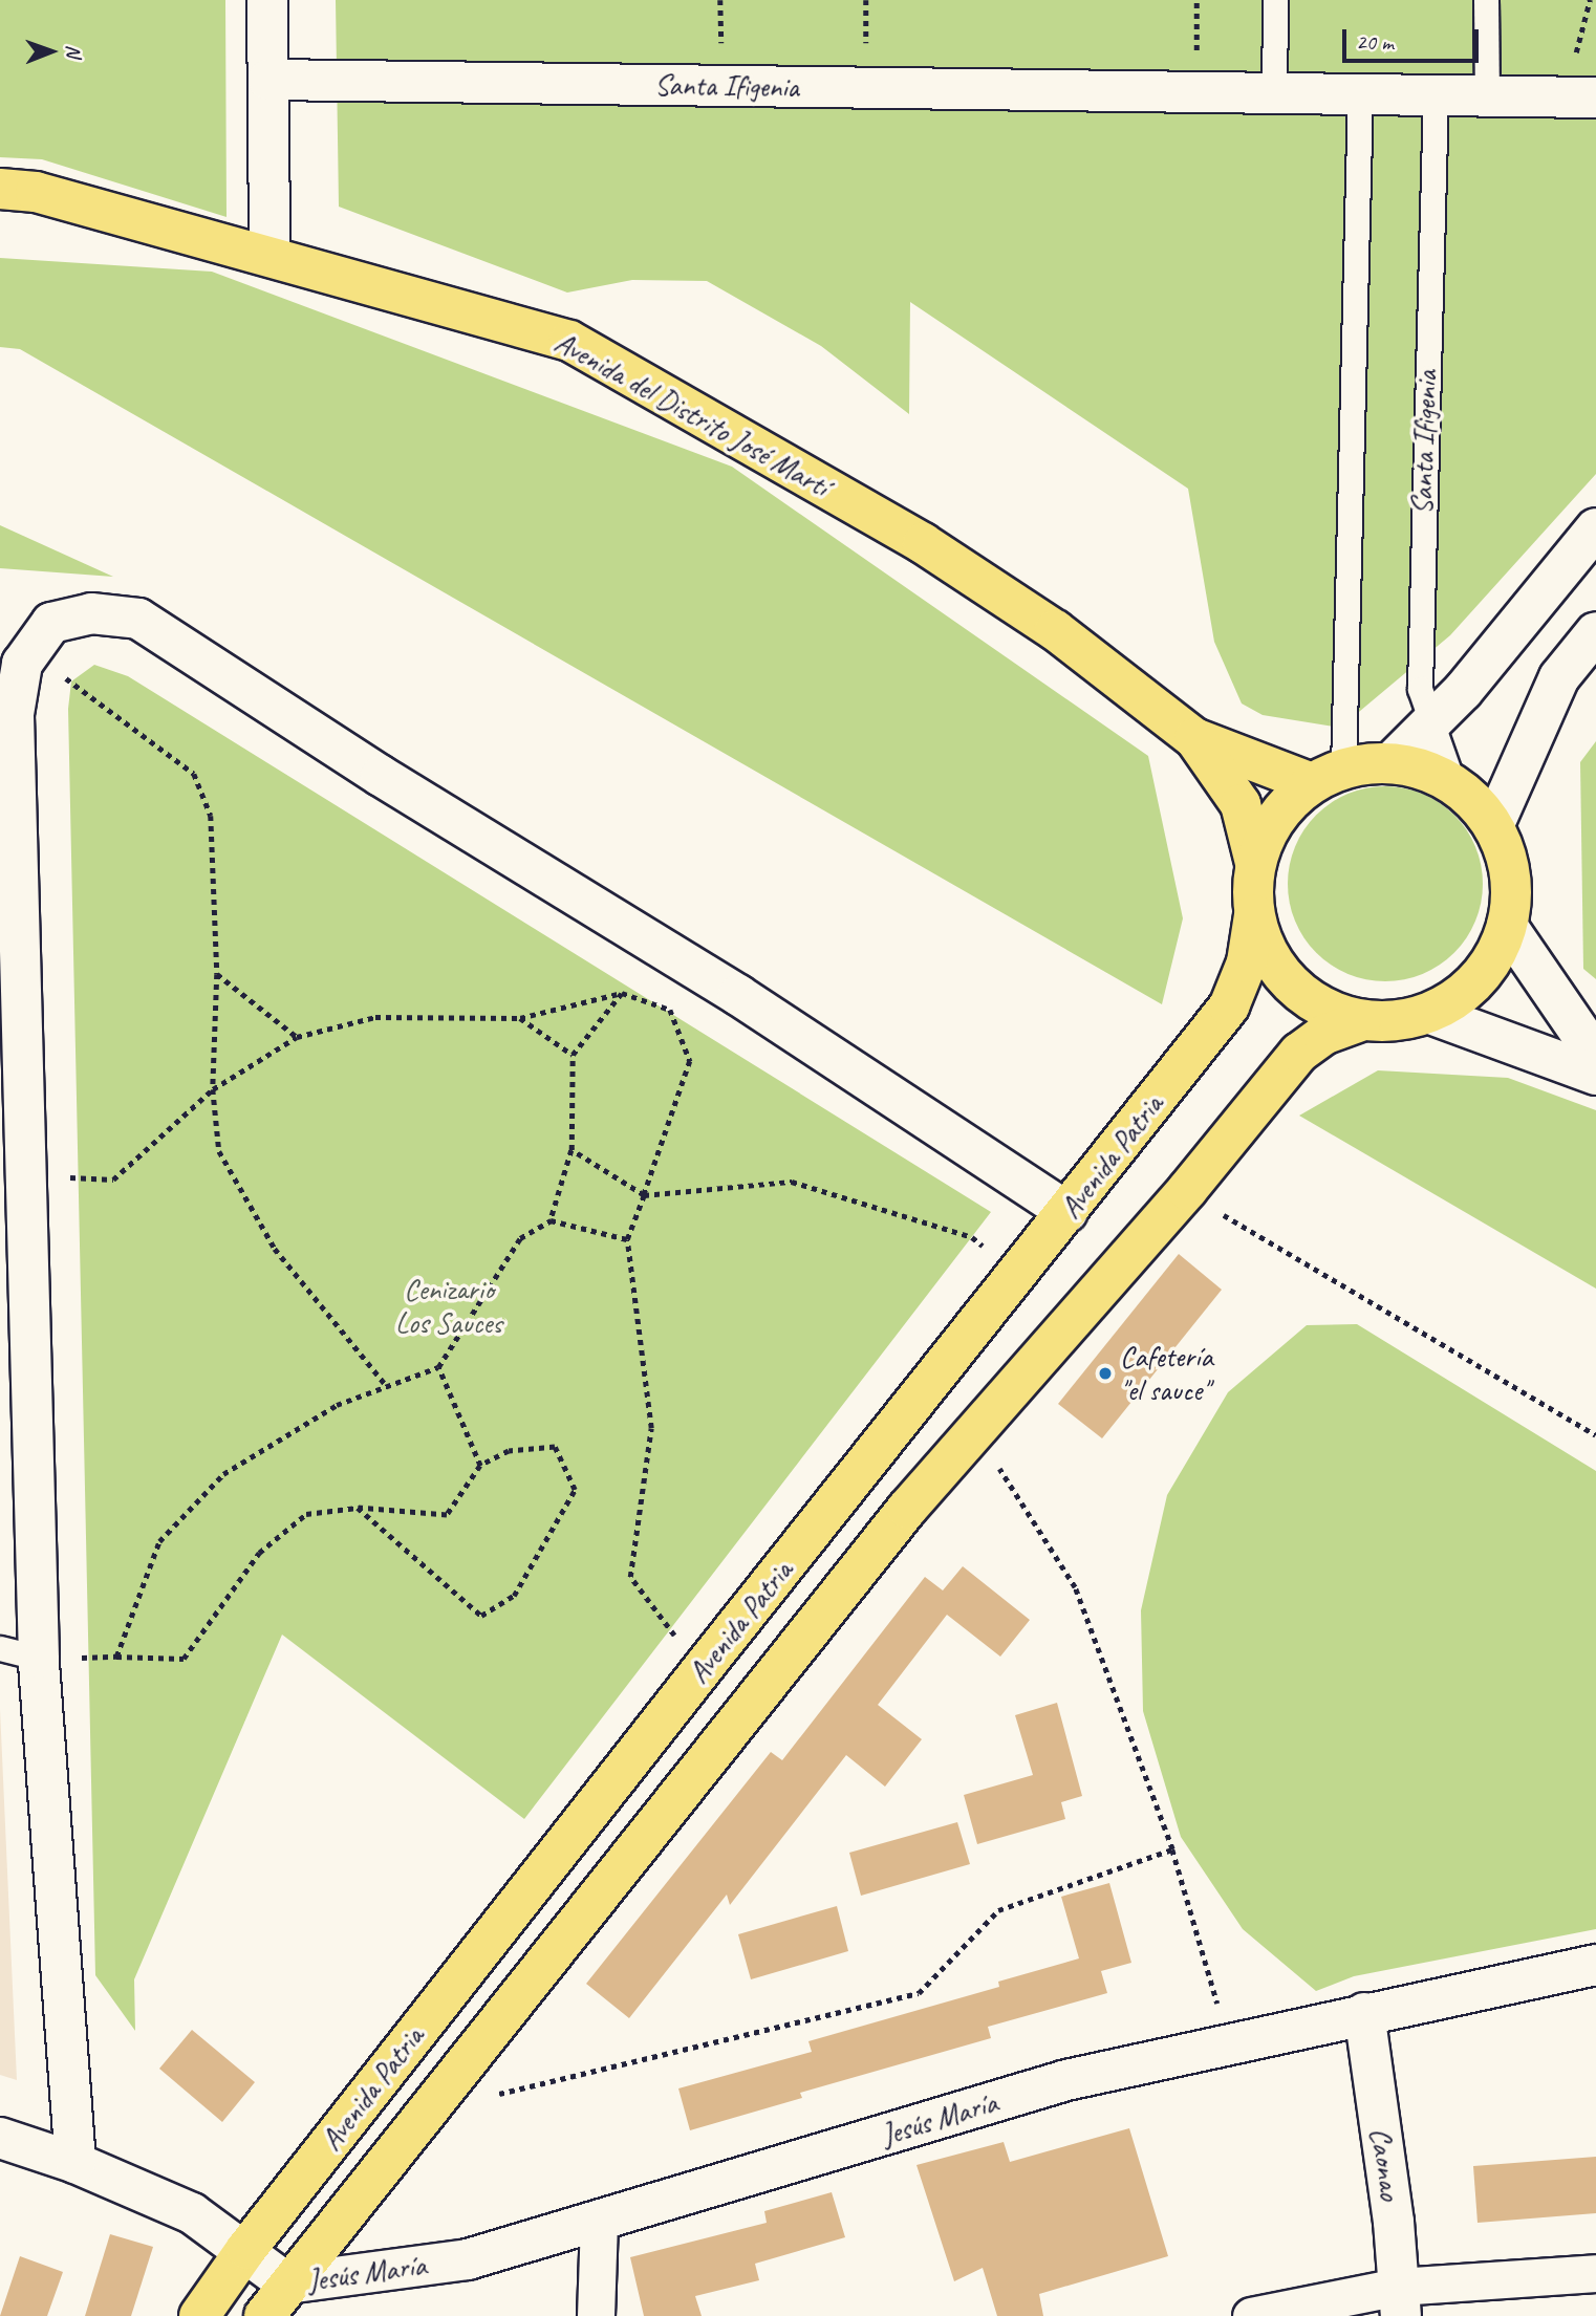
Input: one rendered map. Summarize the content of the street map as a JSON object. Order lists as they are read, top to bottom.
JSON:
{
  "streets": {
    "main road": ["Avenida del Distrito José Martí", "Avenida Patria"],
    "street": ["Santa Ifigenia", "Jesús María", "Caonao"]
  },
  "crossings": [
    ["Santa Ifigenia", "Avenida del Distrito José Martí"],
    ["Santa Ifigenia", "Avenida Patria"],
    ["Avenida del Distrito José Martí", "Avenida Patria"],
    ["Avenida Patria", "Jesús María"],
    ["Jesús María", "Caonao"]
  ],
  "parks": ["Cenizario Los Sauces"],
  "places": ["Cafetería \"el sauce\""],
  "scale_bar": "20 m",
  "north": "right"
}
